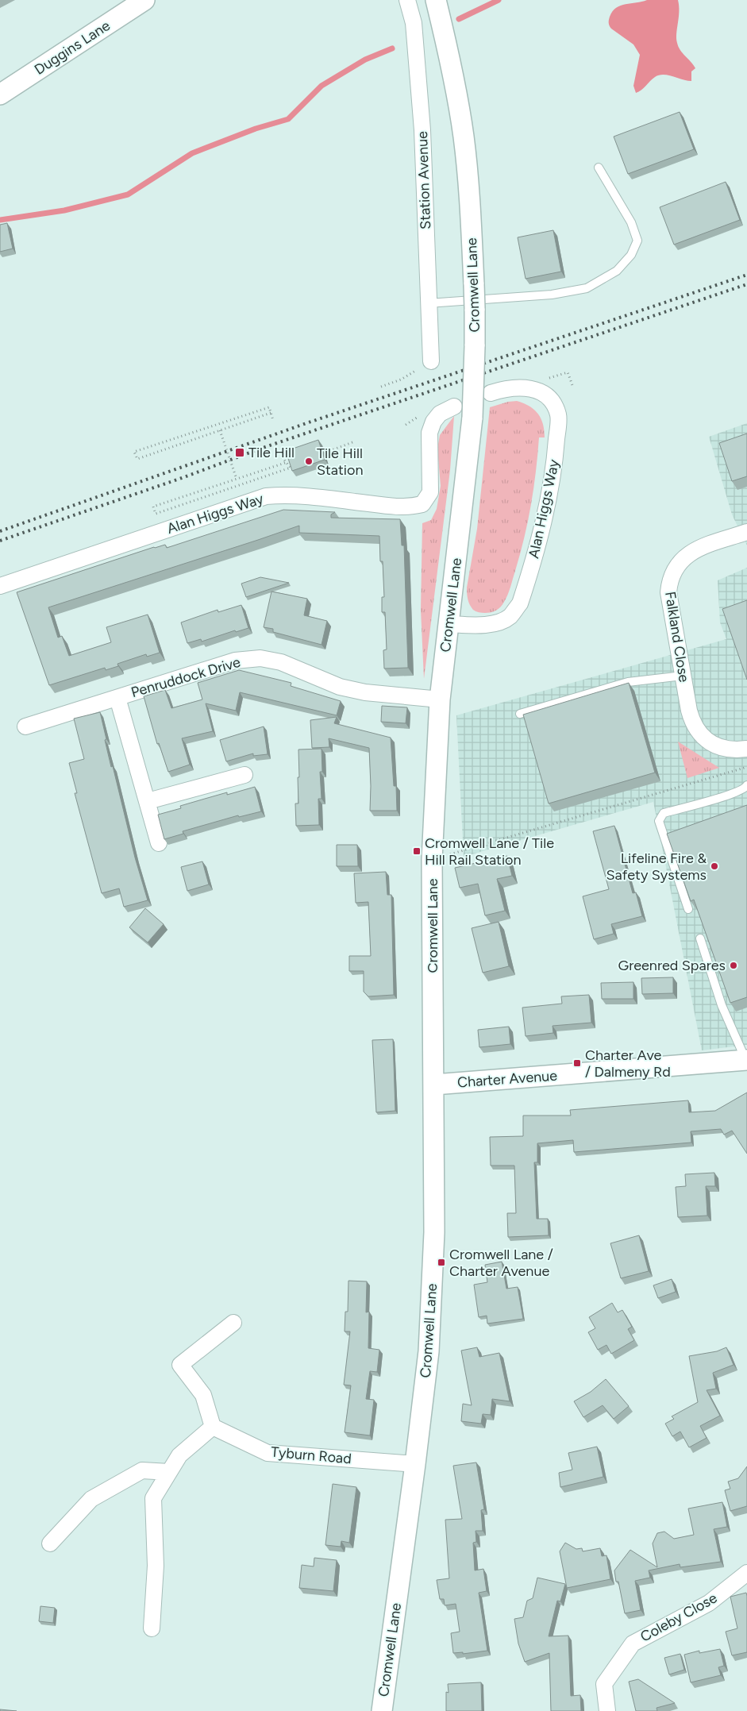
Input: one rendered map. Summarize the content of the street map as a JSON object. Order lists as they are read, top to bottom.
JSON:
{
  "streets": {
    "street": [
      "Duggins Lane",
      "Station Avenue",
      "Cromwell Lane",
      "Alan Higgs Way",
      "Falkland Close",
      "Penruddock Drive",
      "Charter Avenue",
      "Tyburn Road",
      "Coleby Close"
    ]
  },
  "crossings": [
    ["Cromwell Lane", "Alan Higgs Way"],
    ["Cromwell Lane", "Penruddock Drive"],
    ["Cromwell Lane", "Charter Avenue"],
    ["Cromwell Lane", "Tyburn Road"]
  ],
  "places": {
    "transit": [
      "Tile Hill",
      "Cromwell Lane / Tile Hill Rail Station",
      "Charter Ave / Dalmeny Rd",
      "Cromwell Lane / Charter Avenue"
    ],
    "other": ["Tile Hill Station", "Lifeline Fire & Safety Systems", "Greenred Spares"]
  }
}
